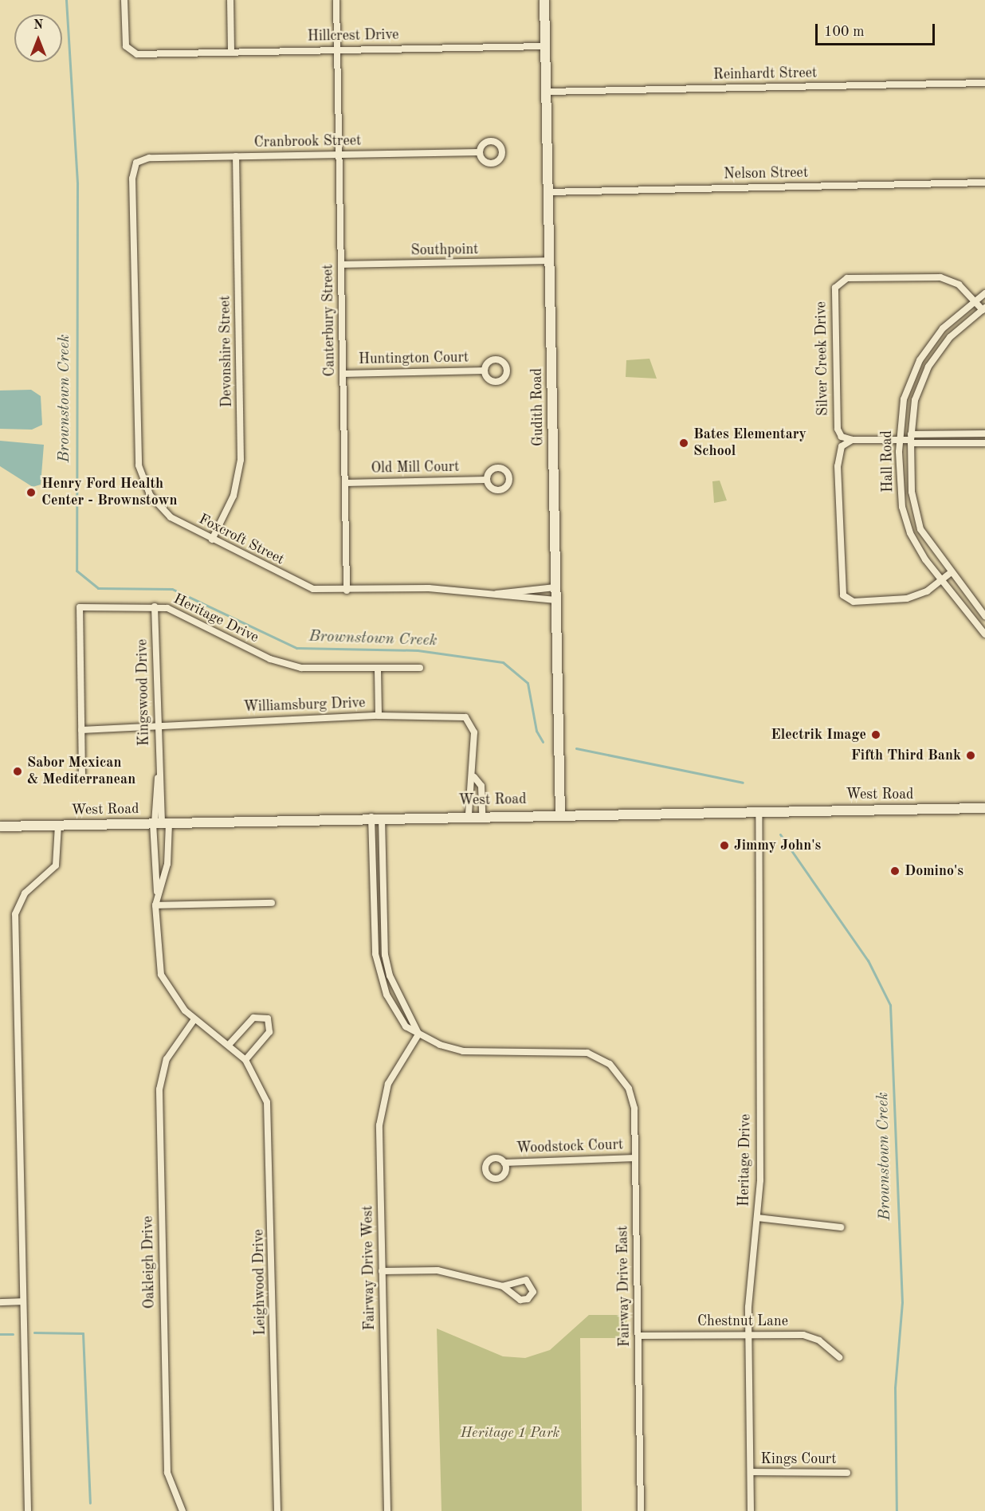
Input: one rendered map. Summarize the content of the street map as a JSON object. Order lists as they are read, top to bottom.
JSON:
{
  "streets": {
    "main road": ["Gudith Road", "West Road"],
    "street": [
      "Hillcrest Drive",
      "Reinhardt Street",
      "Cranbrook Street",
      "Nelson Street",
      "Southpoint",
      "Canterbury Street",
      "Devonshire Street",
      "Huntington Court",
      "Silver Creek Drive",
      "Hall Road",
      "Old Mill Court",
      "Foxcroft Street",
      "Heritage Drive",
      "Kingswood Drive",
      "Williamsburg Drive",
      "Woodstock Court",
      "Oakleigh Drive",
      "Fairway Drive West",
      "Leighwood Drive",
      "Fairway Drive East",
      "Chestnut Lane",
      "Kings Court"
    ]
  },
  "crossings": [
    ["Hillcrest Drive", "Canterbury Street"],
    ["Hillcrest Drive", "Gudith Road"],
    ["Reinhardt Street", "Gudith Road"],
    ["Cranbrook Street", "Canterbury Street"],
    ["Cranbrook Street", "Devonshire Street"],
    ["Cranbrook Street", "Foxcroft Street"],
    ["Nelson Street", "Gudith Road"],
    ["Southpoint", "Canterbury Street"],
    ["Southpoint", "Gudith Road"],
    ["Canterbury Street", "Huntington Court"],
    ["Canterbury Street", "Old Mill Court"],
    ["Canterbury Street", "Foxcroft Street"],
    ["Devonshire Street", "Foxcroft Street"],
    ["Silver Creek Drive", "Hall Road"],
    ["Gudith Road", "Foxcroft Street"],
    ["Gudith Road", "West Road"],
    ["Heritage Drive", "Kingswood Drive"],
    ["Heritage Drive", "Williamsburg Drive"],
    ["Heritage Drive", "West Road"],
    ["Heritage Drive", "Chestnut Lane"],
    ["Heritage Drive", "Kings Court"],
    ["Kingswood Drive", "Williamsburg Drive"],
    ["Kingswood Drive", "West Road"],
    ["Kingswood Drive", "Leighwood Drive"],
    ["Williamsburg Drive", "West Road"],
    ["West Road", "Leighwood Drive"],
    ["Woodstock Court", "Fairway Drive East"],
    ["Oakleigh Drive", "Leighwood Drive"],
    ["Fairway Drive West", "Fairway Drive East"],
    ["Fairway Drive East", "Chestnut Lane"]
  ],
  "water": ["Brownstown Creek"],
  "parks": ["Heritage 1 Park"],
  "places": [
    "Bates Elementary School",
    "Henry Ford Health Center - Brownstown",
    "Electrik Image",
    "Fifth Third Bank",
    "Sabor Mexican & Mediterranean",
    "Jimmy John's",
    "Domino's"
  ],
  "scale_bar": "100 m",
  "north": "top"
}
